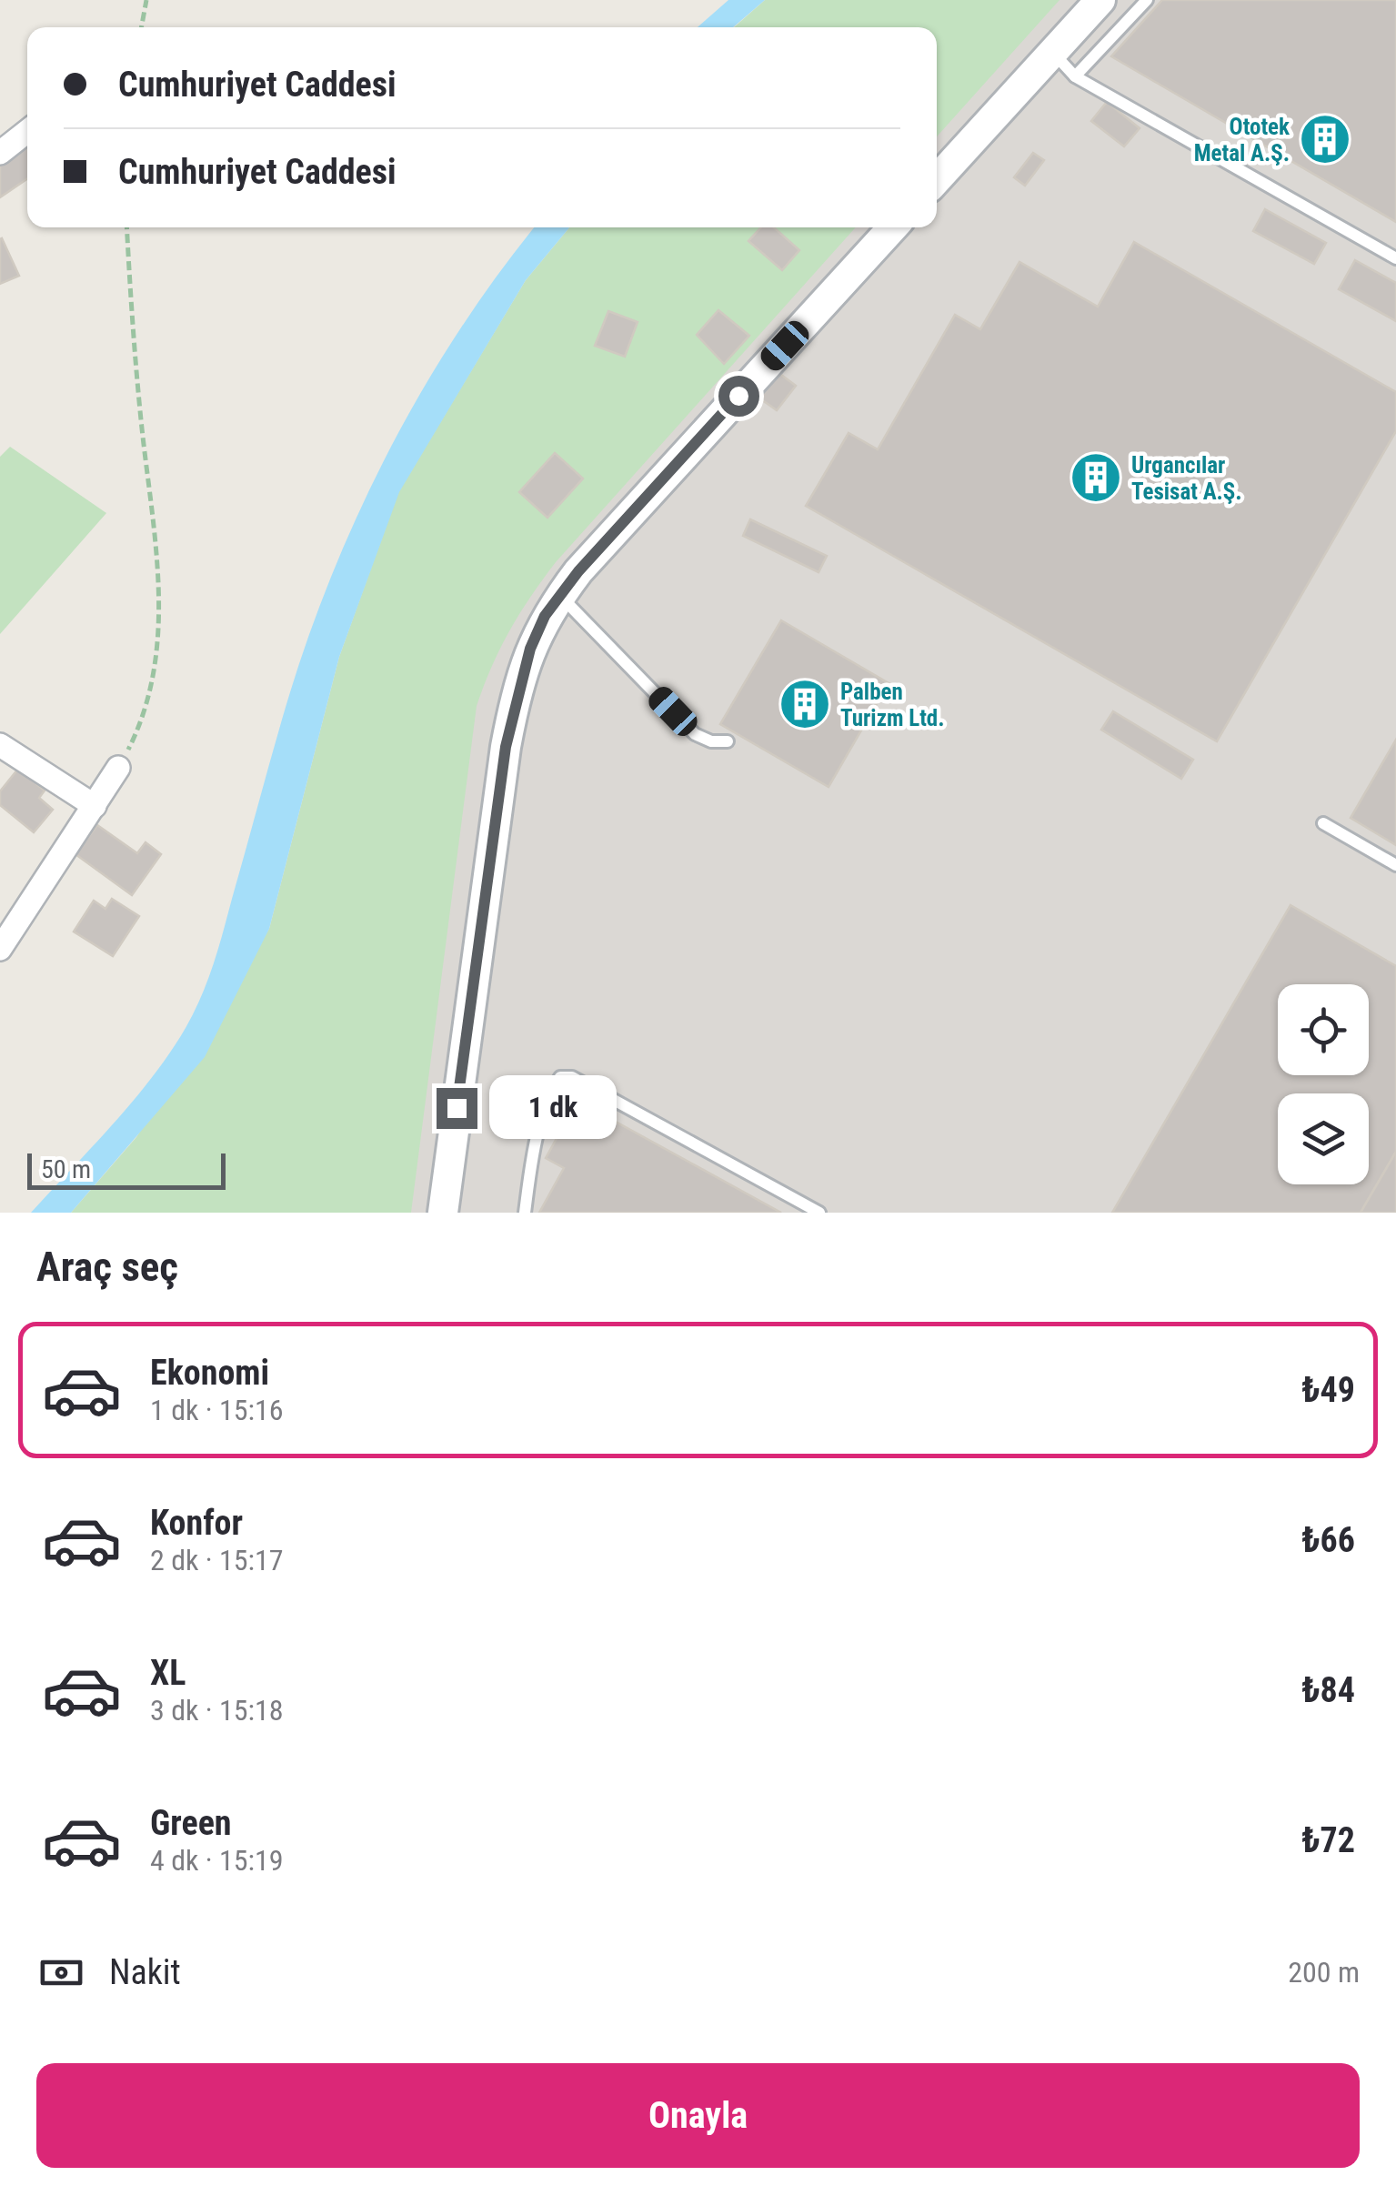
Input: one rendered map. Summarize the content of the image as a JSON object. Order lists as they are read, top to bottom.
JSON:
{
  "places": {
    "building": ["Ototek Metal A.Ş.", "Urgancılar Tesisat A.Ş.", "Palben Turizm Ltd."]
  },
  "scale_bar": "50 m",
  "page": {
    "banner": ["Cumhuriyet Caddesi", "Cumhuriyet Caddesi"],
    "bubble": "1 dk",
    "scale": "50 m",
    "heading": "Araç seç",
    "list": [
      {
        "name": "Ekonomi",
        "note": "1 dk · 15:16",
        "value": "₺49"
      },
      {
        "name": "Konfor",
        "note": "2 dk · 15:17",
        "value": "₺66"
      },
      {
        "name": "XL",
        "note": "3 dk · 15:18",
        "value": "₺84"
      },
      {
        "name": "Green",
        "note": "4 dk · 15:19",
        "value": "₺72"
      }
    ],
    "pay": ["Nakit", "200 m"],
    "buttons": "Onayla"
  }
}
